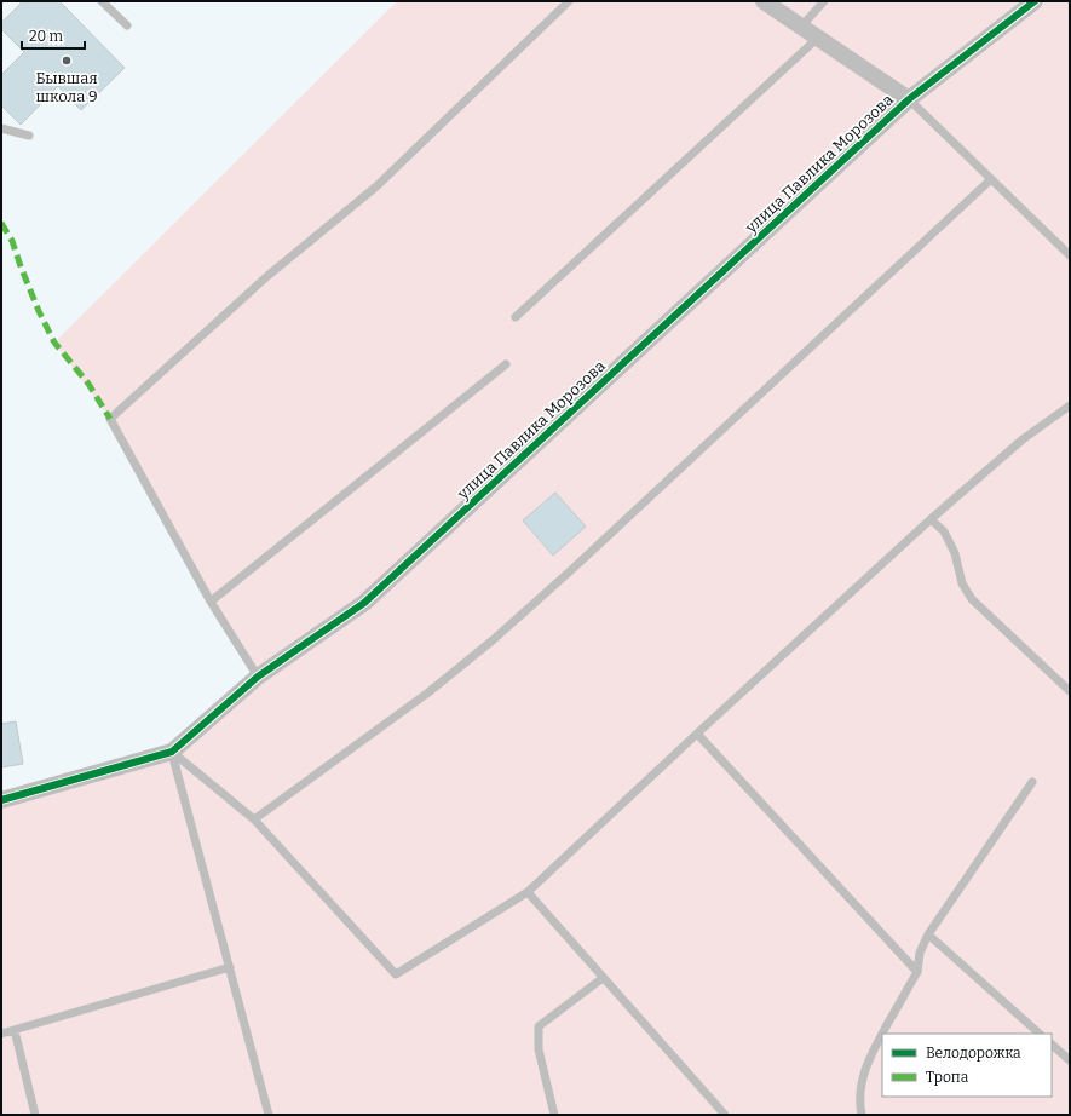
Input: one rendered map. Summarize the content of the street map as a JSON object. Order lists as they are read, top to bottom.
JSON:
{
  "streets": {
    "street": ["улица Павлика Морозова"]
  },
  "places": ["Бывшая школа 9"],
  "legend": ["Велодорожка", "Тропа"],
  "scale_bar": "20 m"
}
